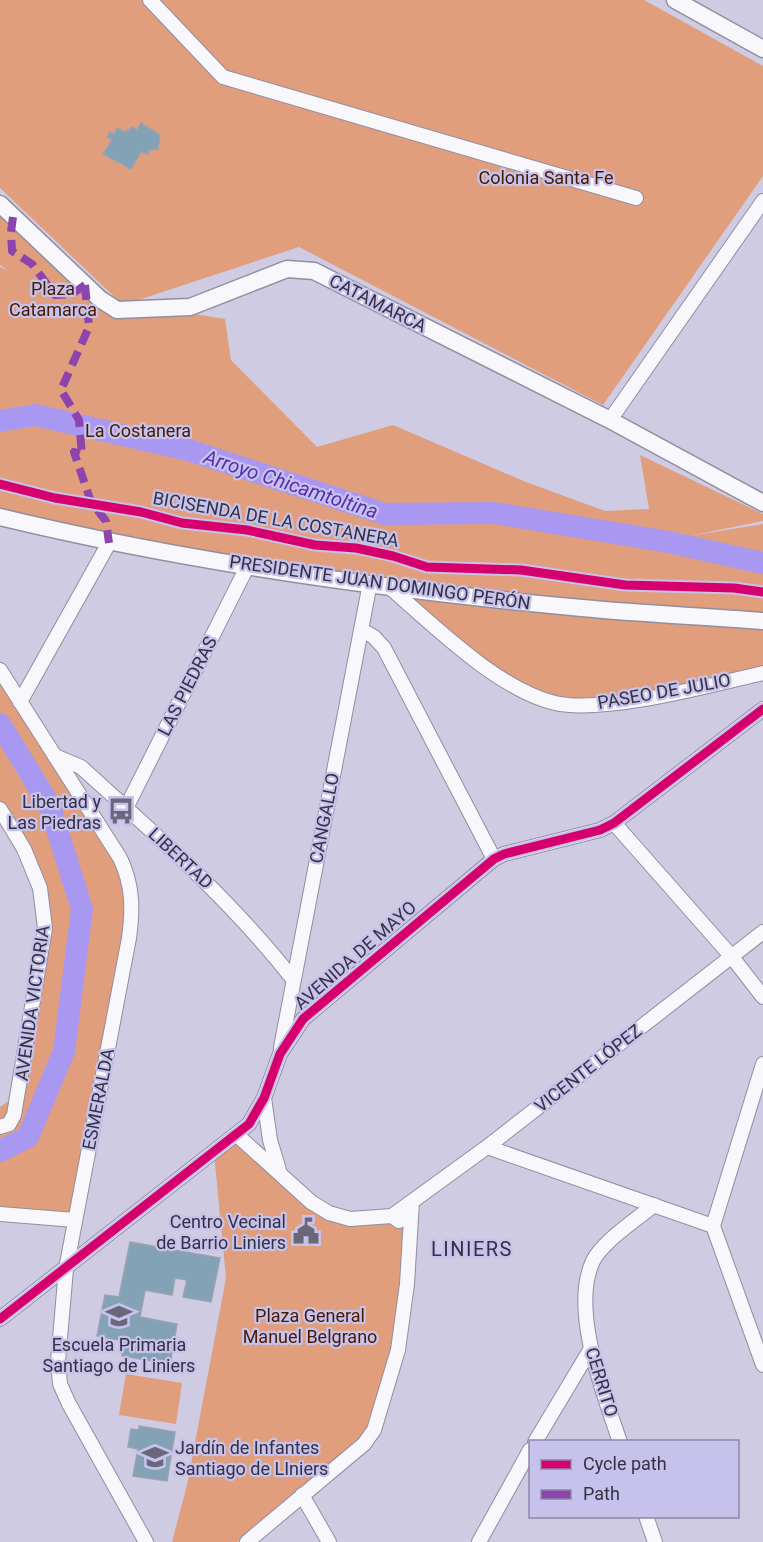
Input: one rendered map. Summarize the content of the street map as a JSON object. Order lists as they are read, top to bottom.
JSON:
{
  "streets": {
    "street": [
      "CATAMARCA",
      "PRESIDENTE JUAN DOMINGO PERÓN",
      "LAS PIEDRAS",
      "PASEO DE JULIO",
      "CANGALLO",
      "LIBERTAD",
      "AVENIDA DE MAYO",
      "AVENIDA VICTORIA",
      "VICENTE LÓPEZ",
      "ESMERALDA",
      "CERRITO"
    ],
    "cycle path": ["BICISENDA DE LA COSTANERA"]
  },
  "crossings": [
    ["PRESIDENTE JUAN DOMINGO PERÓN", "LAS PIEDRAS"],
    ["PRESIDENTE JUAN DOMINGO PERÓN", "PASEO DE JULIO"],
    ["PRESIDENTE JUAN DOMINGO PERÓN", "CANGALLO"],
    ["LAS PIEDRAS", "LIBERTAD"],
    ["CANGALLO", "LIBERTAD"],
    ["CANGALLO", "AVENIDA DE MAYO"],
    ["LIBERTAD", "ESMERALDA"],
    ["AVENIDA DE MAYO", "ESMERALDA"]
  ],
  "districts": ["LINIERS"],
  "water": ["Arroyo Chicamtoltina"],
  "parks": [
    "Colonia Santa Fe",
    "Plaza Catamarca",
    "La Costanera",
    "Plaza General Manuel Belgrano"
  ],
  "places": {
    "bus stop": ["Libertad y Las Piedras"],
    "public building": ["Centro Vecinal de Barrio Liniers"],
    "school or university": ["Escuela Primaria Santiago de Liniers", "Jardín de Infantes Santiago de LIniers"]
  },
  "legend": ["Cycle path", "Path"]
}
